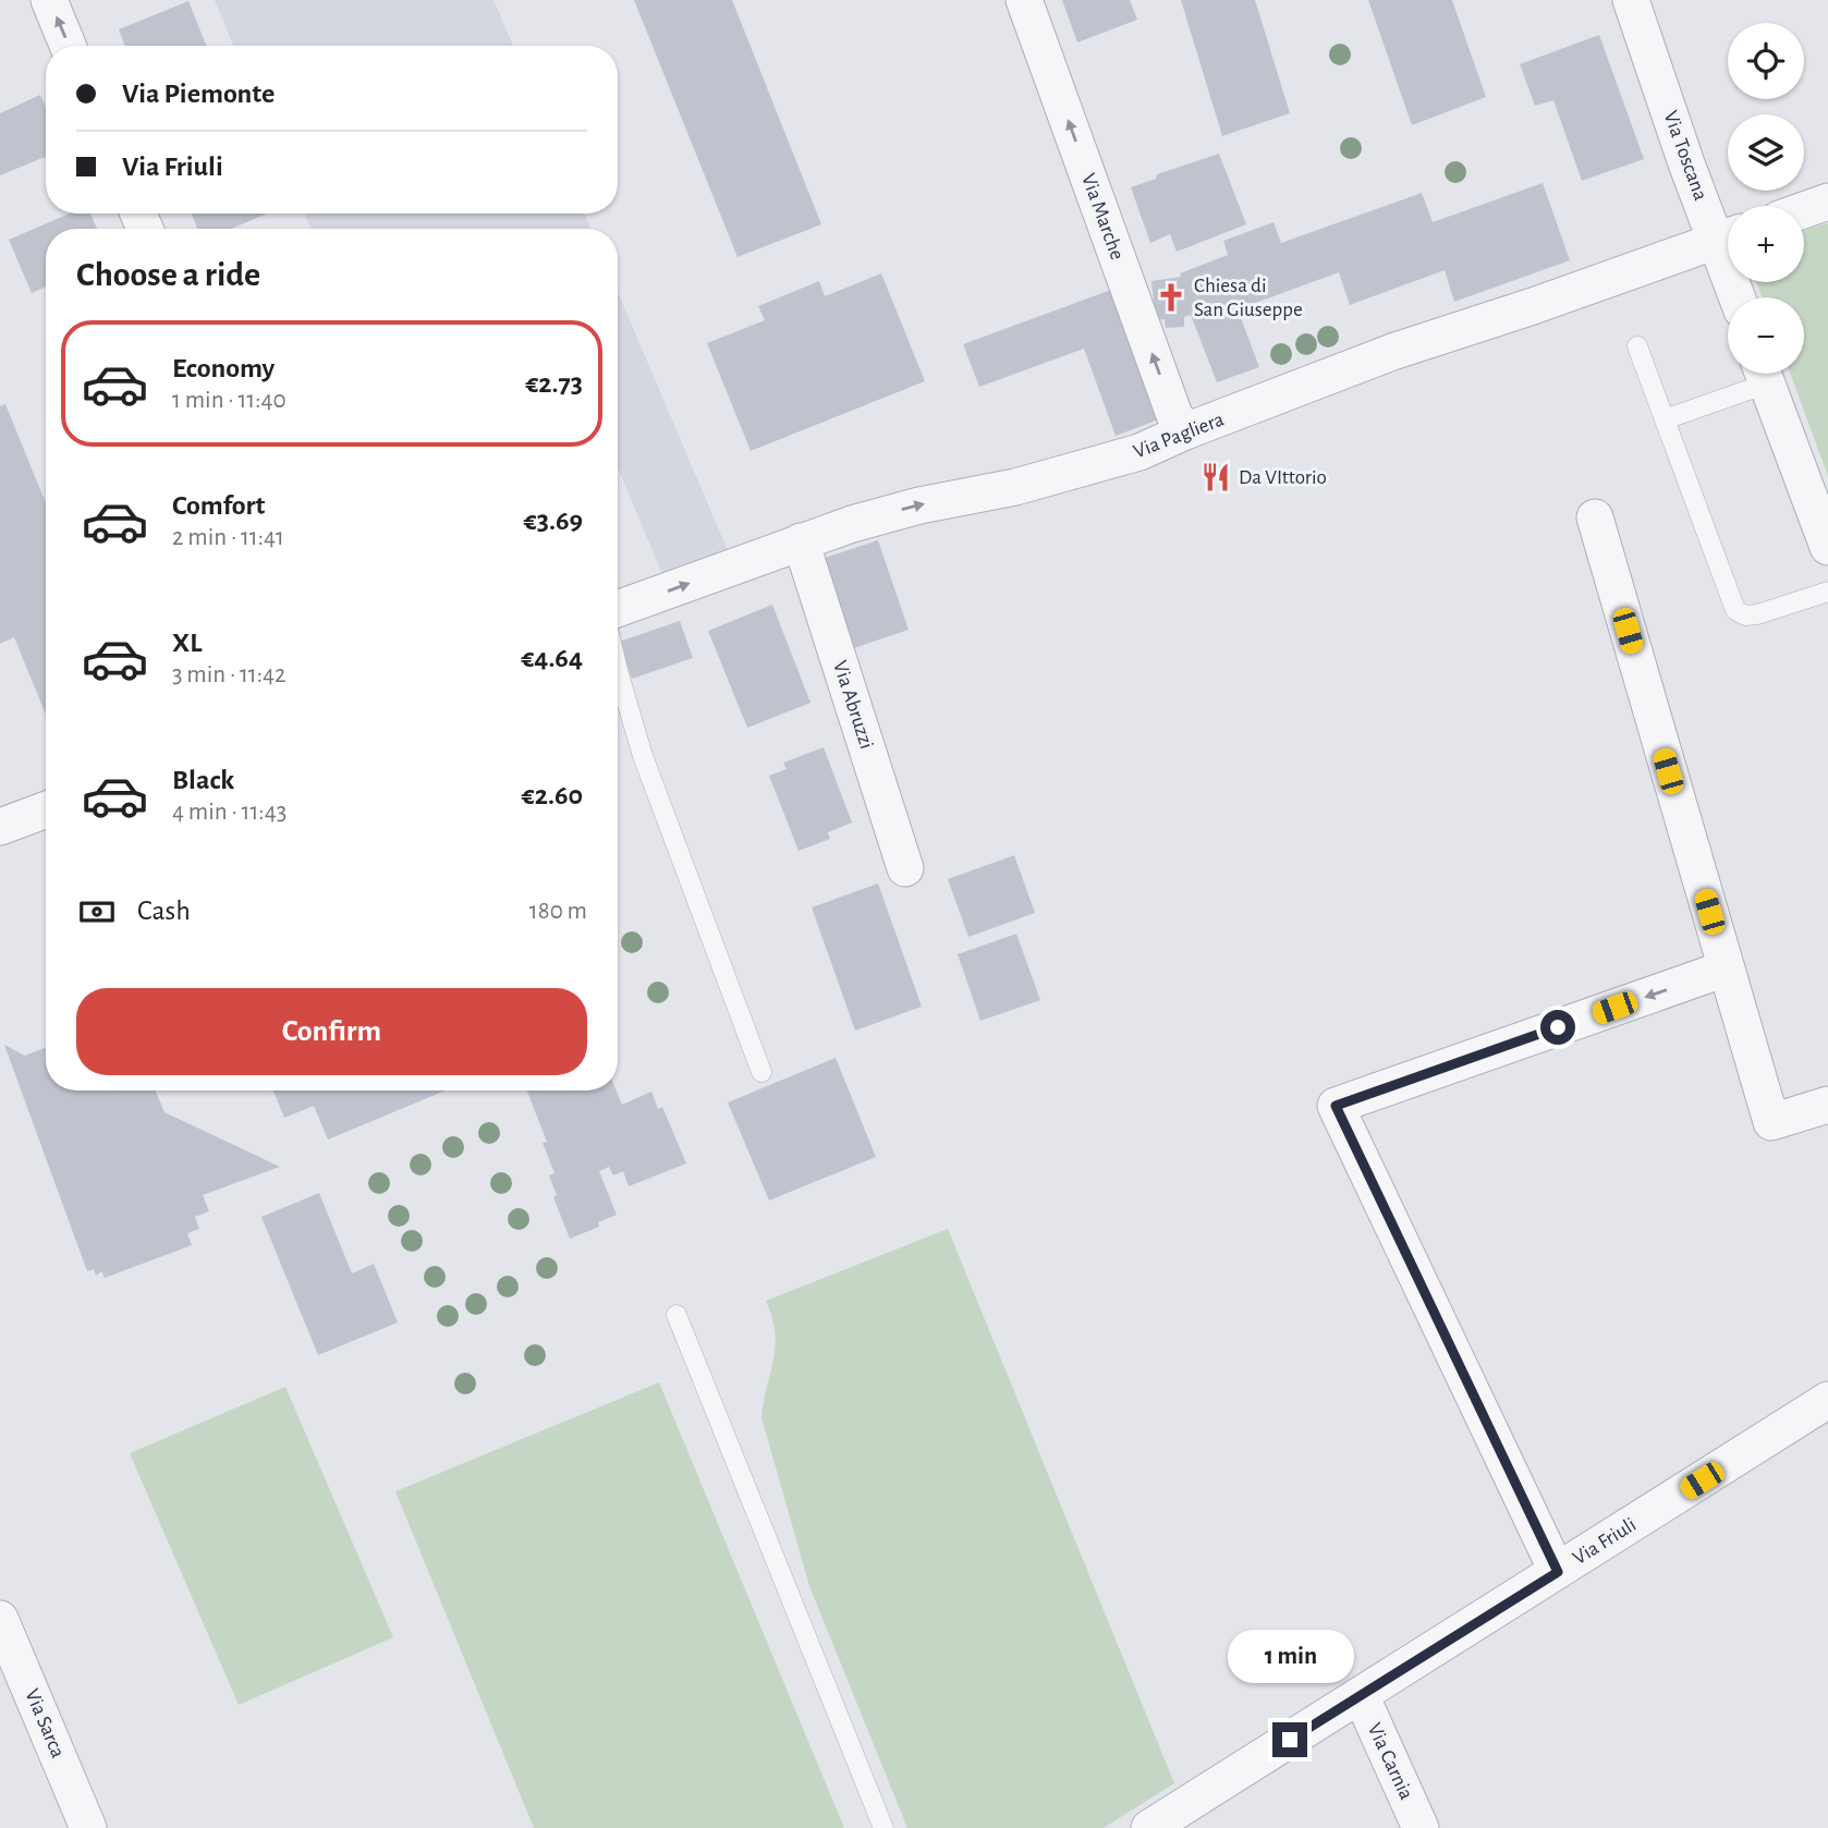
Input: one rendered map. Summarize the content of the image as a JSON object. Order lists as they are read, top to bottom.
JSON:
{
  "streets": {
    "street": [
      "Via Toscana",
      "Via Marche",
      "Via Pagliera",
      "Via Abruzzi",
      "Via Friuli",
      "Via Sarca",
      "Via Carnia"
    ]
  },
  "crossings": [
    ["Via Marche", "Via Pagliera"],
    ["Via Pagliera", "Via Abruzzi"],
    ["Via Friuli", "Via Carnia"]
  ],
  "one_way": ["Via Marche", "Via Pagliera"],
  "places": {
    "church": ["Chiesa di San Giuseppe"],
    "restaurant": ["Da VIttorio"]
  },
  "page": {
    "map_buttons": ["+", "−"],
    "banner": ["Via Piemonte", "Via Friuli"],
    "heading": "Choose a ride",
    "list": [
      {
        "name": "Economy",
        "note": "1 min · 11:40",
        "value": "€2.73"
      },
      {
        "name": "Comfort",
        "note": "2 min · 11:41",
        "value": "€3.69"
      },
      {
        "name": "XL",
        "note": "3 min · 11:42",
        "value": "€4.64"
      },
      {
        "name": "Black",
        "note": "4 min · 11:43",
        "value": "€2.60"
      }
    ],
    "pay": ["Cash", "180 m"],
    "buttons": "Confirm",
    "bubble": "1 min"
  }
}
